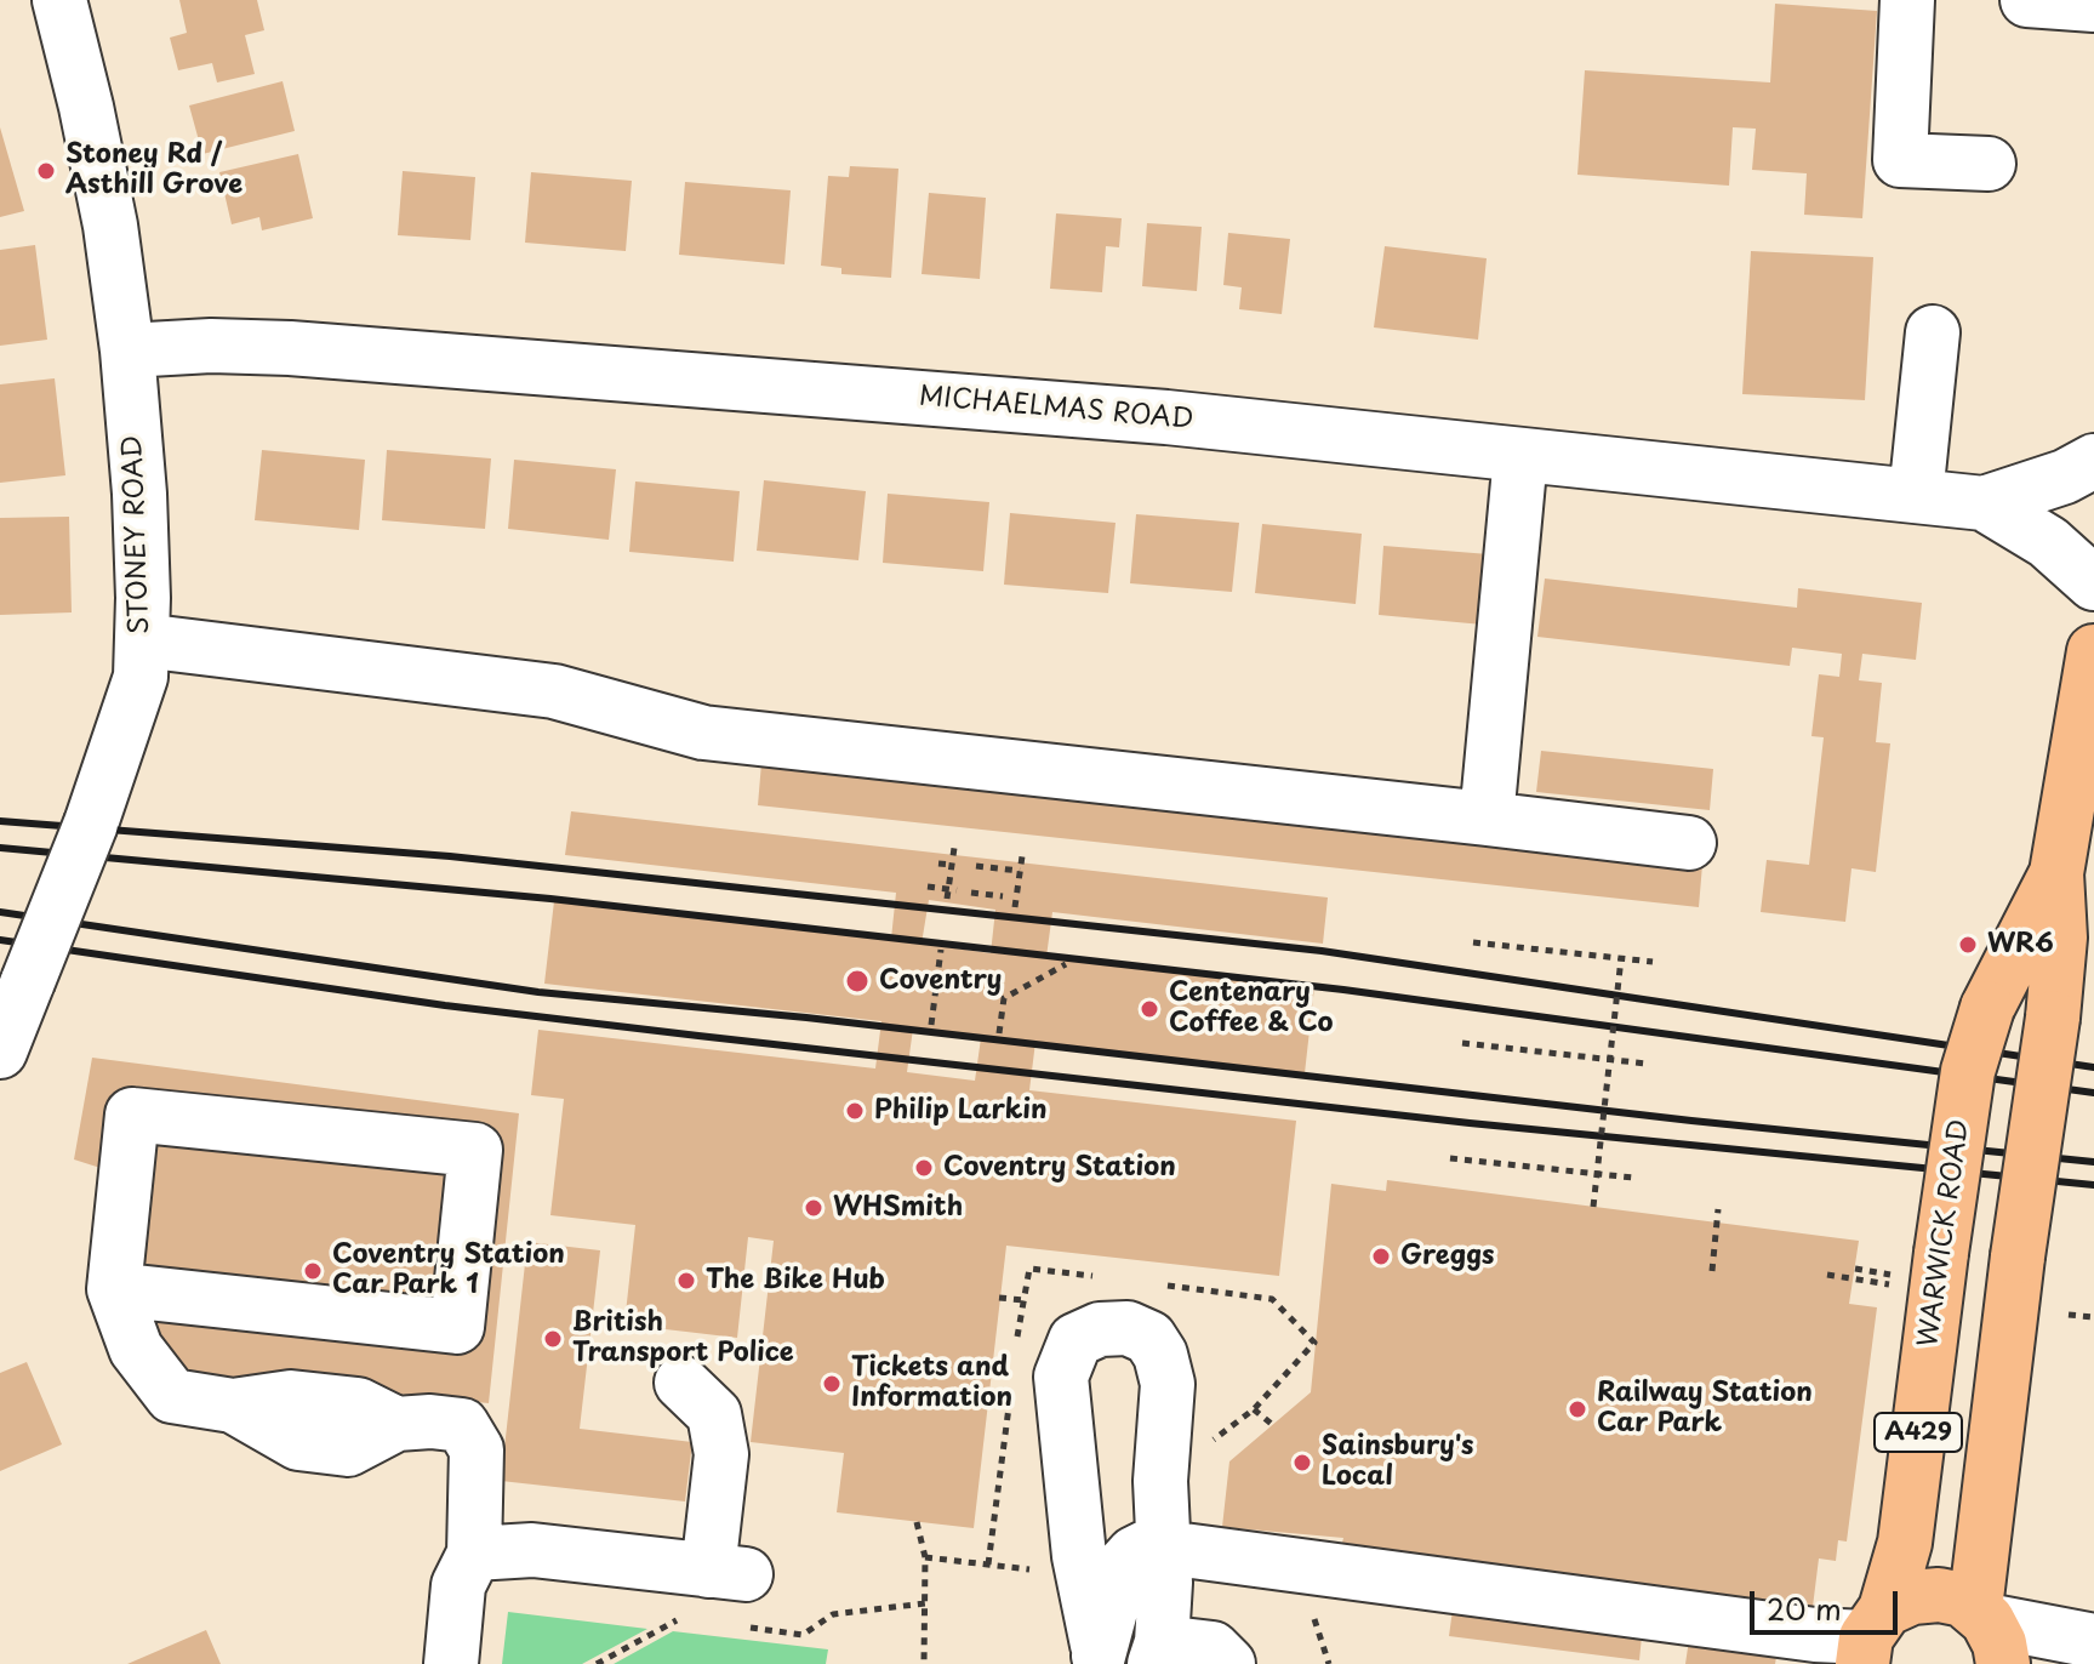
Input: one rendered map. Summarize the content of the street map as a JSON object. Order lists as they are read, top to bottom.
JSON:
{
  "streets": {
    "main road": ["WARWICK ROAD", "A429"],
    "street": ["MICHAELMAS ROAD", "STONEY ROAD"]
  },
  "crossings": [
    ["MICHAELMAS ROAD", "STONEY ROAD"]
  ],
  "places": [
    "Stoney Rd / Asthill Grove",
    "WR6",
    "Coventry",
    "Centenary Coffee & Co",
    "Philip Larkin",
    "Coventry Station",
    "WHSmith",
    "Greggs",
    "Coventry Station Car Park 1",
    "The Bike Hub",
    "British Transport Police",
    "Tickets and Information",
    "Railway Station Car Park",
    "Sainsbury's Local"
  ],
  "scale_bar": "20 m"
}
